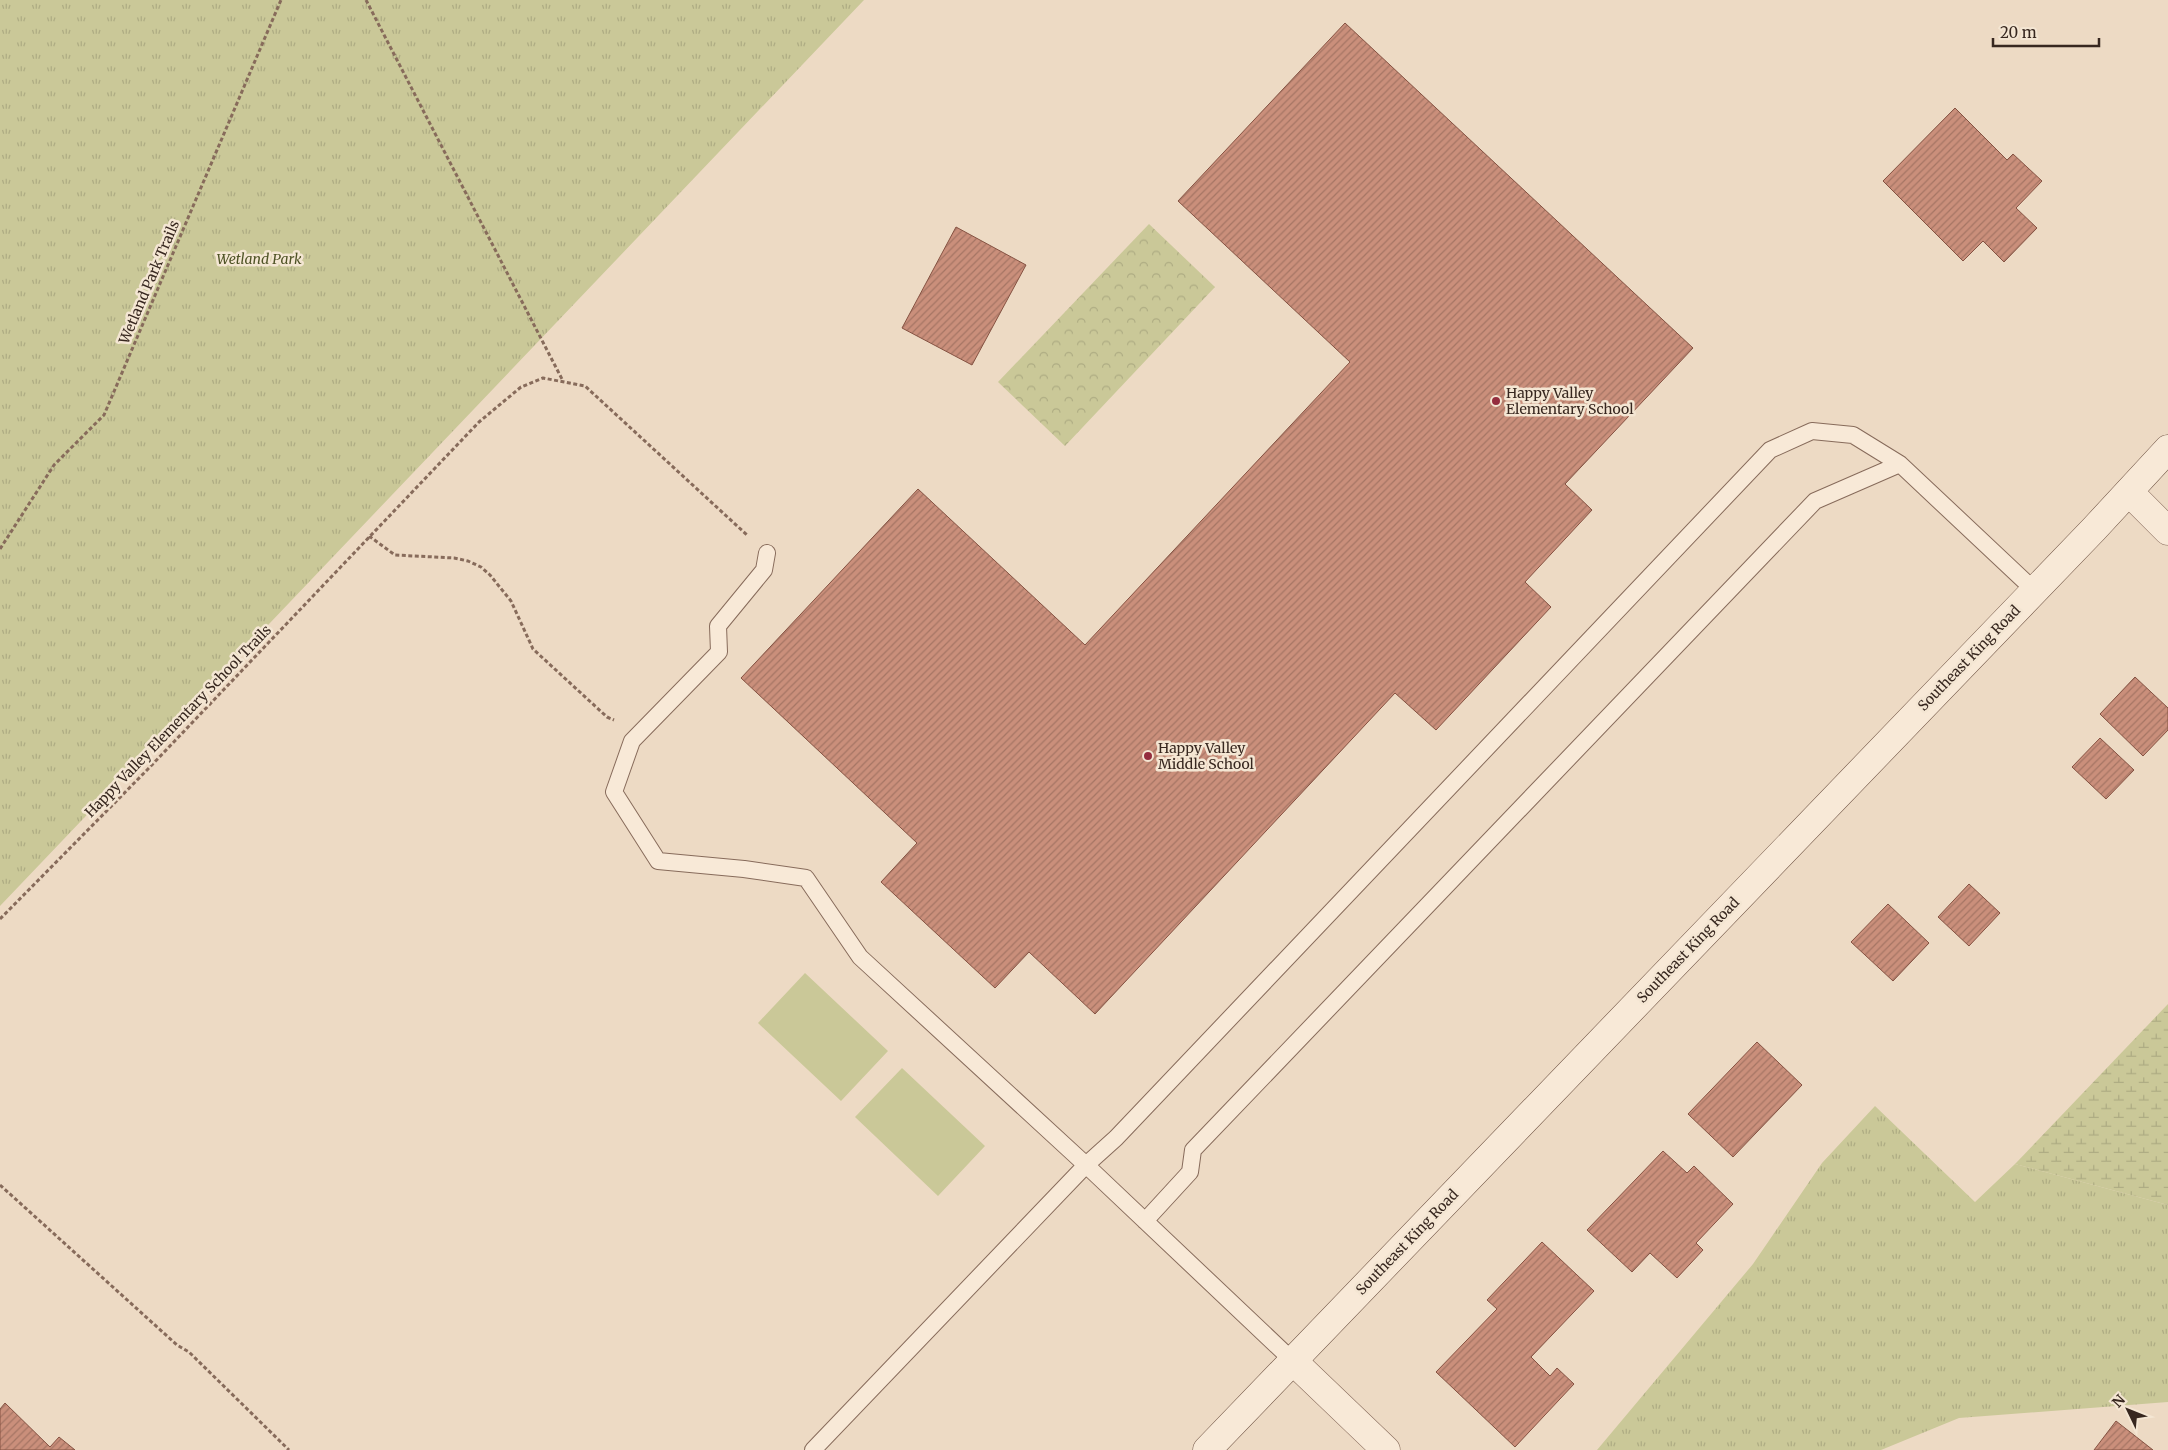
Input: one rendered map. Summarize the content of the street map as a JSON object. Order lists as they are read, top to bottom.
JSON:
{
  "streets": {
    "main road": ["Southeast King Road"],
    "path": ["Wetland Park Trails", "Happy Valley Elementary School Trails"]
  },
  "parks": ["Wetland Park"],
  "places": ["Happy Valley Elementary School", "Happy Valley Middle School"],
  "scale_bar": "20 m",
  "north": "top left"
}
